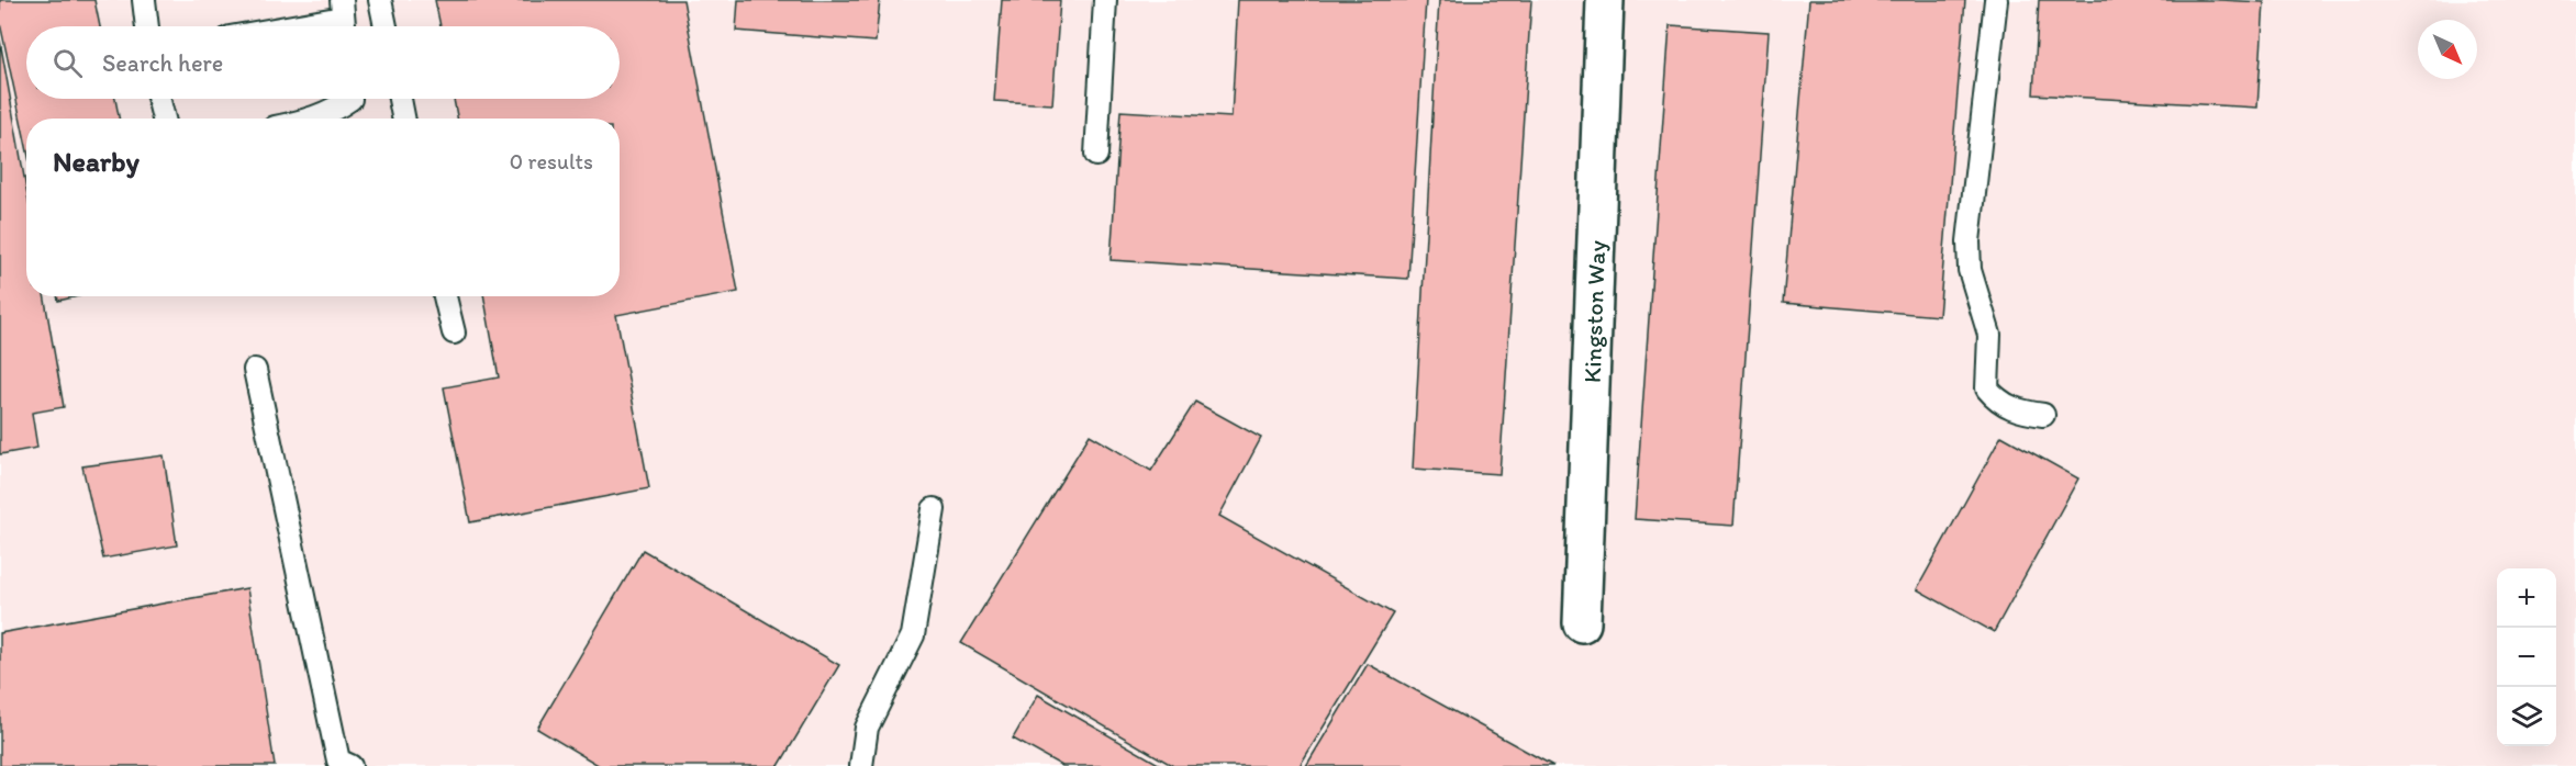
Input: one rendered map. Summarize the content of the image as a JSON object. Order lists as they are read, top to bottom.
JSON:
{
  "streets": {
    "street": ["Kingston Way"]
  },
  "north": "bottom right",
  "page": {
    "search": "Search here",
    "heading": ["Nearby", "0 results"],
    "map_buttons": ["+", "−"]
  }
}
